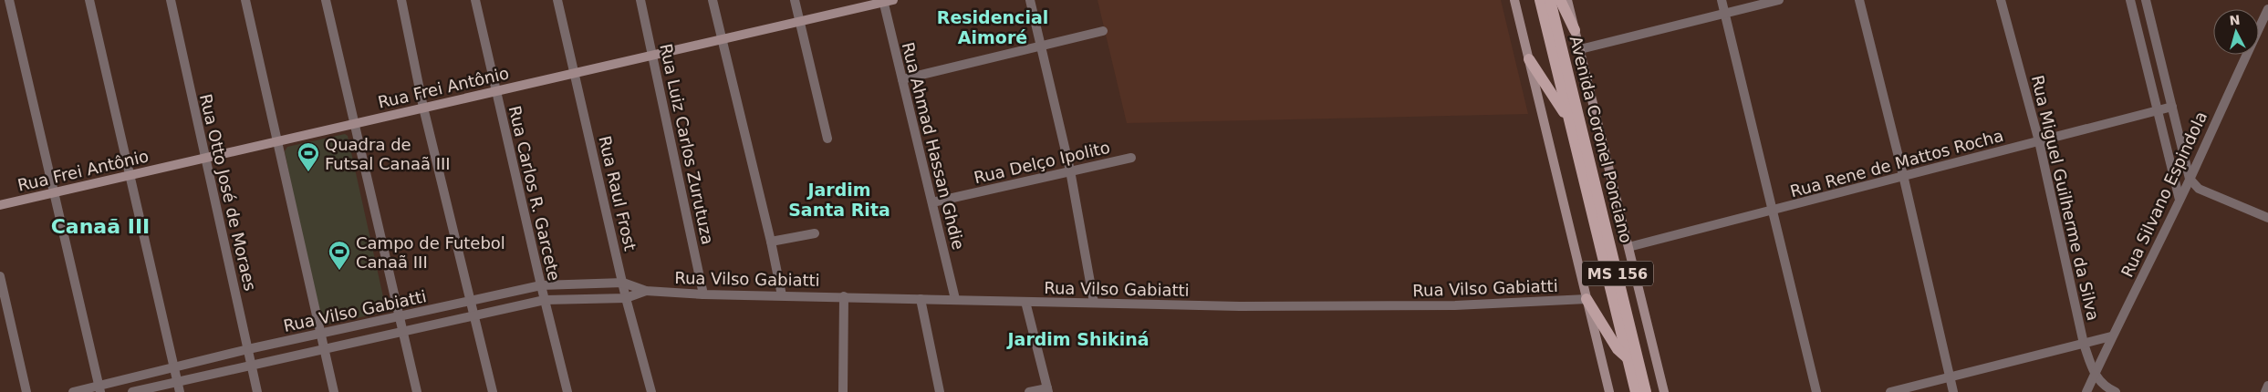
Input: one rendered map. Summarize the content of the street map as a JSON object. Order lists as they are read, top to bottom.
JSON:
{
  "streets": {
    "main road": ["Avenida Coronel Ponciano", "MS 156"],
    "street": [
      "Rua Frei Antônio",
      "Rua Luiz Carlos Zurutuza",
      "Rua Ahmad Hassan Ghdie",
      "Rua Delço Ipolito",
      "Rua Rene de Mattos Rocha",
      "Rua Otto José de Moraes",
      "Rua Carlos R. Garcete",
      "Rua Raul Frost",
      "Rua Silvano Espindola",
      "Rua Miguel Guilherme da Silva",
      "Rua Vilso Gabiatti"
    ]
  },
  "crossings": [
    ["Rua Frei Antônio", "Rua Luiz Carlos Zurutuza"],
    ["Rua Frei Antônio", "Rua Ahmad Hassan Ghdie"],
    ["Rua Frei Antônio", "Rua Otto José de Moraes"],
    ["Rua Frei Antônio", "Rua Carlos R. Garcete"],
    ["Rua Frei Antônio", "Rua Raul Frost"],
    ["Rua Luiz Carlos Zurutuza", "Rua Vilso Gabiatti"],
    ["Rua Ahmad Hassan Ghdie", "Rua Delço Ipolito"],
    ["Rua Ahmad Hassan Ghdie", "Rua Vilso Gabiatti"],
    ["Rua Rene de Mattos Rocha", "Rua Miguel Guilherme da Silva"],
    ["Rua Otto José de Moraes", "Rua Vilso Gabiatti"],
    ["Rua Carlos R. Garcete", "Rua Vilso Gabiatti"],
    ["Rua Raul Frost", "Rua Vilso Gabiatti"],
    ["Rua Silvano Espindola", "Rua Miguel Guilherme da Silva"],
    ["MS 156", "Rua Vilso Gabiatti"]
  ],
  "districts": [
    "Residencial Aimoré",
    "Jardim Santa Rita",
    "Canaã III",
    "Jardim Shikiná"
  ],
  "places": {
    "sports": ["Quadra de Futsal Canaã III", "Campo de Futebol Canaã III"]
  },
  "north": "top"
}
